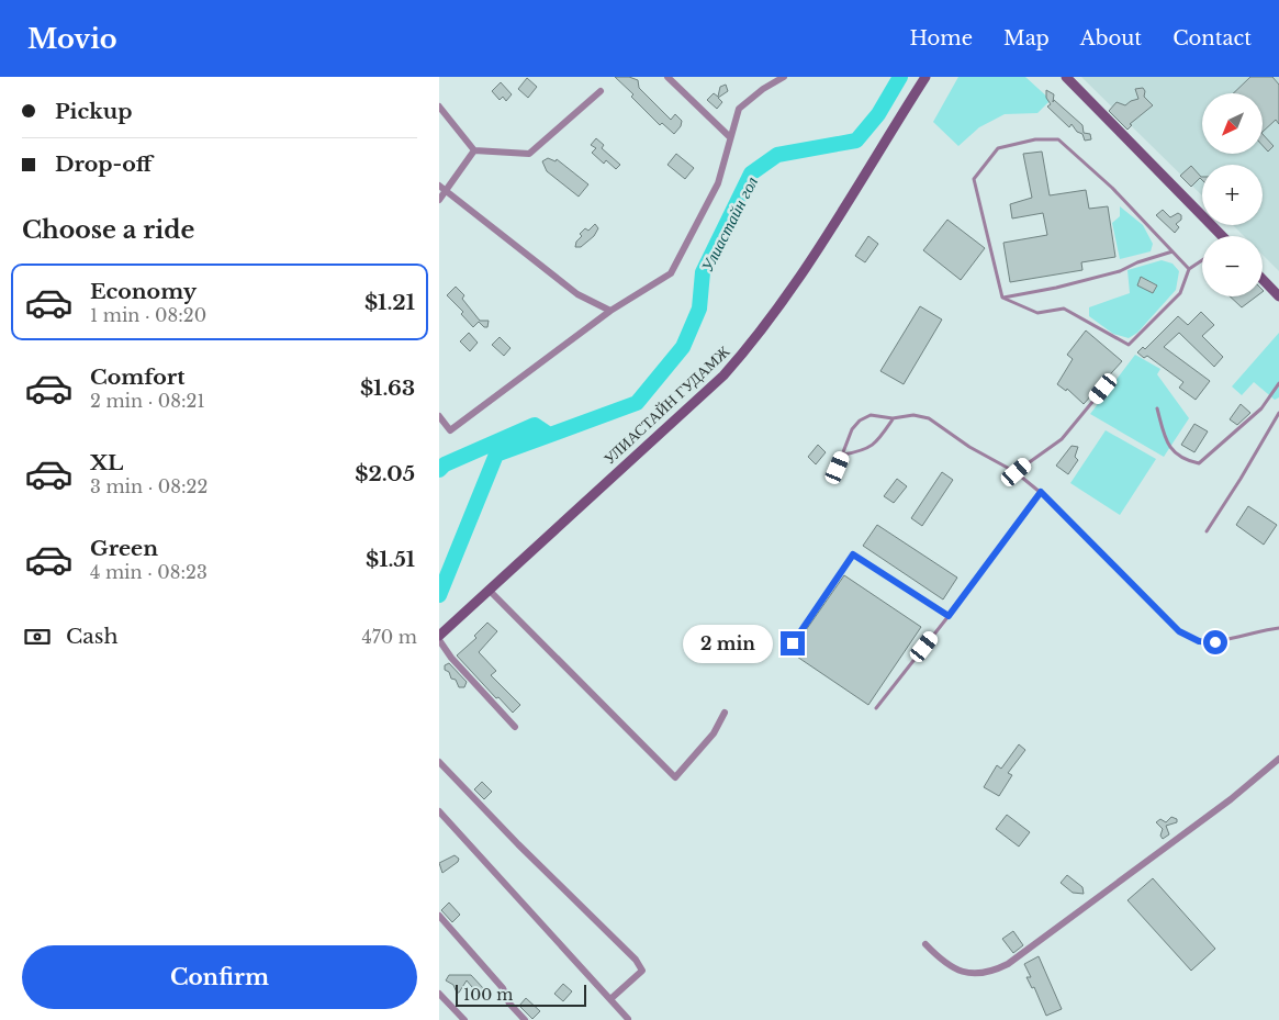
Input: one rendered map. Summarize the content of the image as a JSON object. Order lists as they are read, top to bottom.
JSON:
{
  "streets": {
    "main road": ["УЛИАСТАЙН ГУДАМЖ"]
  },
  "water": ["Улиастайн гол"],
  "scale_bar": "100 m",
  "north": "bottom left",
  "page": {
    "header": "Movio",
    "nav": [
      "Home",
      "Map",
      "About",
      "Contact"
    ],
    "banner": ["Pickup", "Drop-off"],
    "map_buttons": ["+", "−"],
    "heading": "Choose a ride",
    "list": [
      {
        "name": "Economy",
        "note": "1 min · 08:20",
        "value": "$1.21"
      },
      {
        "name": "Comfort",
        "note": "2 min · 08:21",
        "value": "$1.63"
      },
      {
        "name": "XL",
        "note": "3 min · 08:22",
        "value": "$2.05"
      },
      {
        "name": "Green",
        "note": "4 min · 08:23",
        "value": "$1.51"
      }
    ],
    "pay": ["Cash", "470 m"],
    "bubble": "2 min",
    "buttons": "Confirm",
    "scale": "100 m"
  }
}
